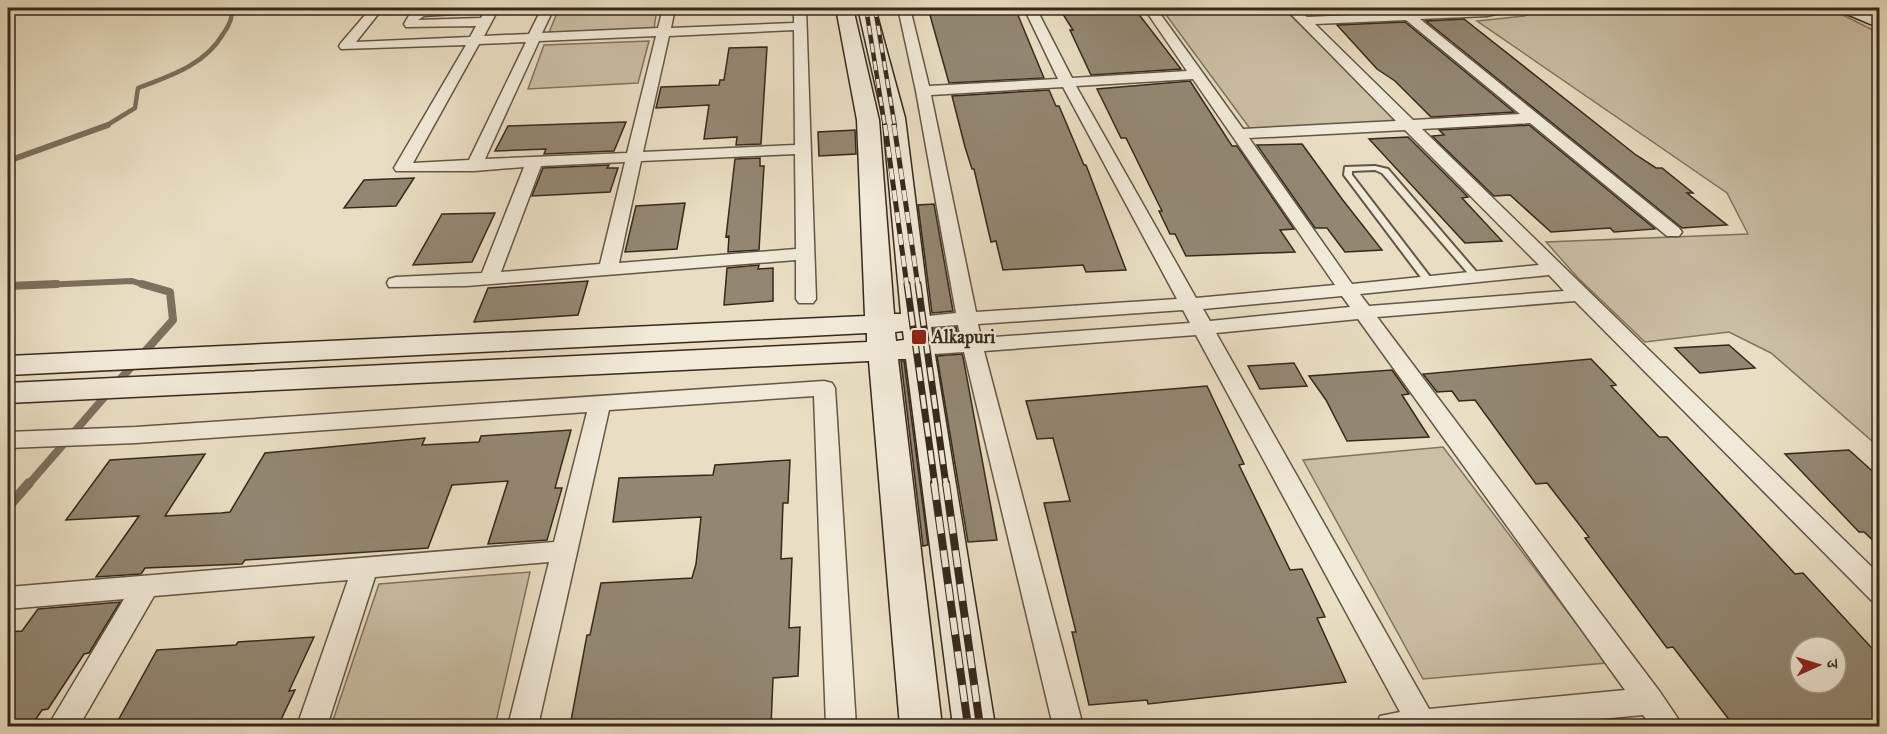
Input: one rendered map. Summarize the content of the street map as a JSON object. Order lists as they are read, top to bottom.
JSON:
{
  "places": {
    "transit": ["Alkapuri"]
  },
  "north": "right"
}
